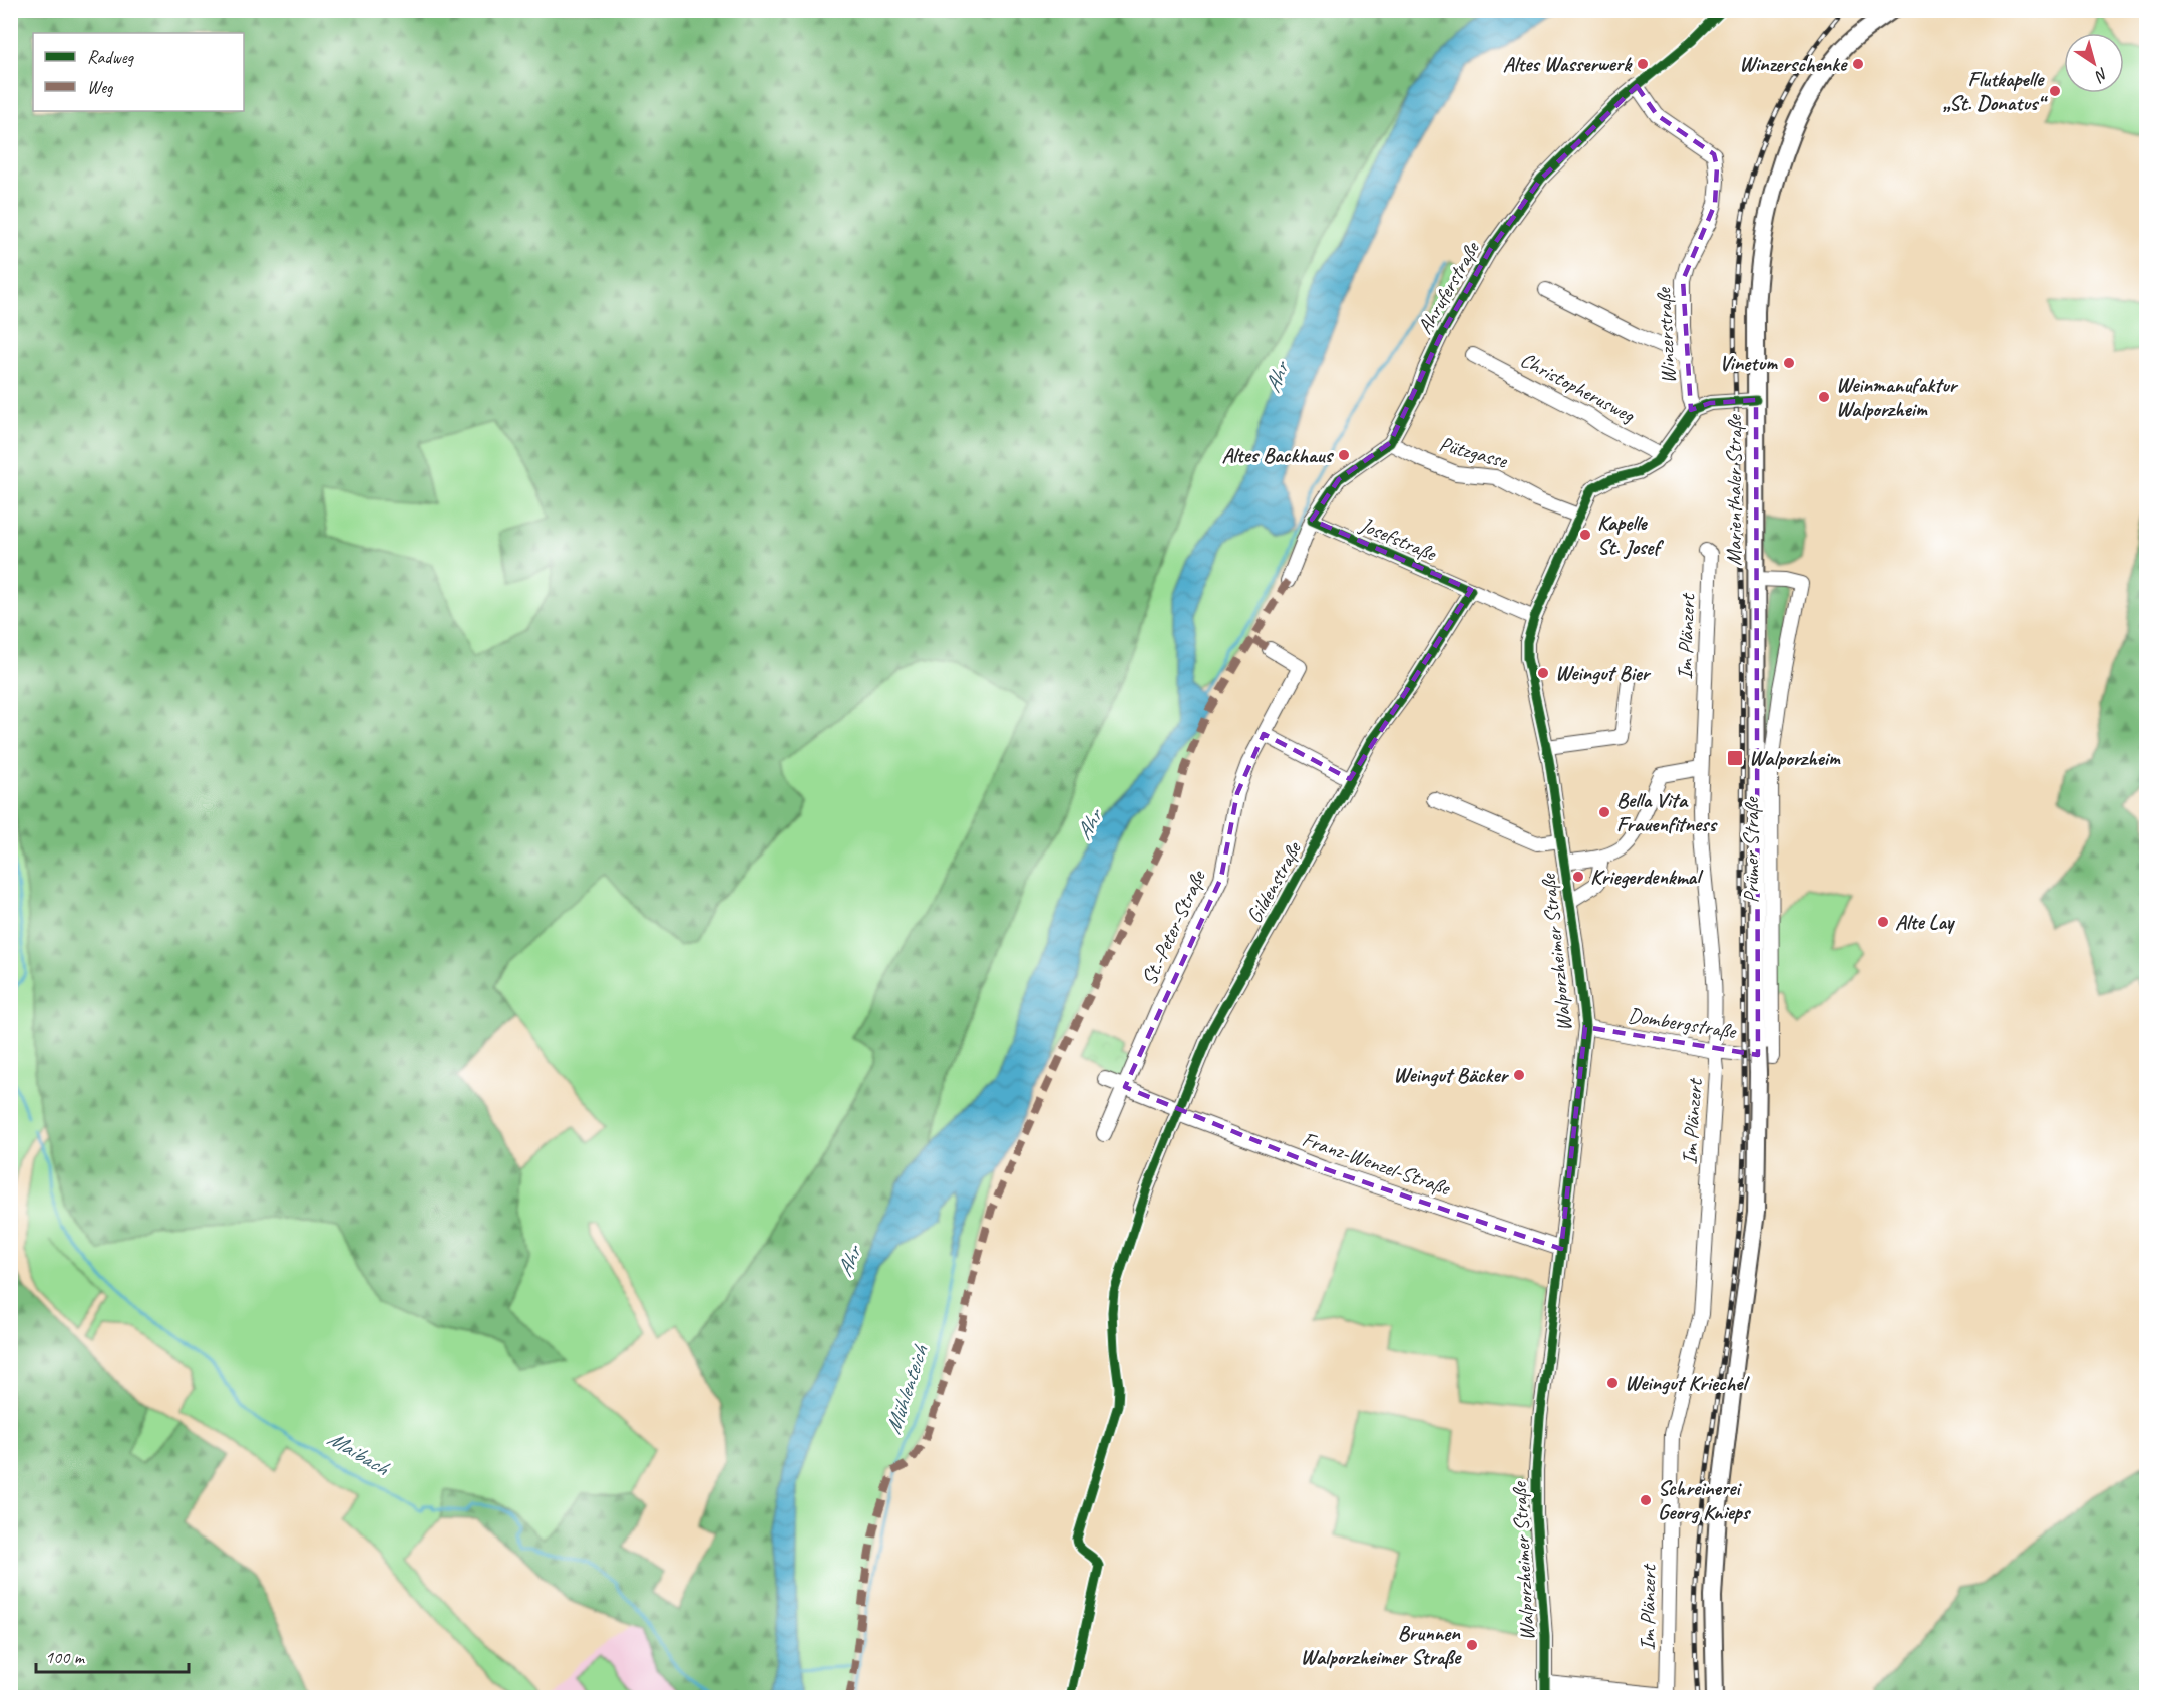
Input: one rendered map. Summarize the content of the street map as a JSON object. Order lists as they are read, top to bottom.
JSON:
{
  "streets": {
    "main road": ["Marienthaler Straße"],
    "street": [
      "Ahruferstraße",
      "Winzerstraße",
      "Christopherusweg",
      "Pützgasse",
      "Josefstraße",
      "Im Plänzert",
      "Prümer Straße",
      "Gildenstraße",
      "St.-Peter-Straße",
      "Walporzheimer Straße",
      "Dombergstraße",
      "Franz-Wenzel-Straße"
    ]
  },
  "crossings": [
    ["Ahruferstraße", "Winzerstraße"],
    ["Ahruferstraße", "Pützgasse"],
    ["Ahruferstraße", "Josefstraße"],
    ["Winzerstraße", "Walporzheimer Straße"],
    ["Christopherusweg", "Walporzheimer Straße"],
    ["Pützgasse", "Walporzheimer Straße"],
    ["Marienthaler Straße", "Prümer Straße"],
    ["Marienthaler Straße", "Dombergstraße"],
    ["Josefstraße", "Gildenstraße"],
    ["Josefstraße", "Walporzheimer Straße"],
    ["Im Plänzert", "Dombergstraße"],
    ["Prümer Straße", "Dombergstraße"],
    ["Gildenstraße", "Franz-Wenzel-Straße"],
    ["St.-Peter-Straße", "Franz-Wenzel-Straße"],
    ["Walporzheimer Straße", "Dombergstraße"],
    ["Walporzheimer Straße", "Franz-Wenzel-Straße"]
  ],
  "water": ["Ahr", "Mühlenteich", "Maibach"],
  "places": {
    "other": [
      "Altes Wasserwerk",
      "Winzerschenke",
      "Flutkapelle „St. Donatus“",
      "Vinetum",
      "Weinmanufaktur Walporzheim",
      "Altes Backhaus",
      "Kapelle St. Josef",
      "Weingut Bier",
      "Bella Vita Frauenfitness",
      "Kriegerdenkmal",
      "Alte Lay",
      "Weingut Bäcker",
      "Weingut Kriechel",
      "Schreinerei Georg Knieps",
      "Brunnen Walporzheimer Straße"
    ],
    "transit": ["Walporzheim"]
  },
  "legend": ["Radweg", "Weg"],
  "scale_bar": "100 m",
  "north": "bottom right"
}
